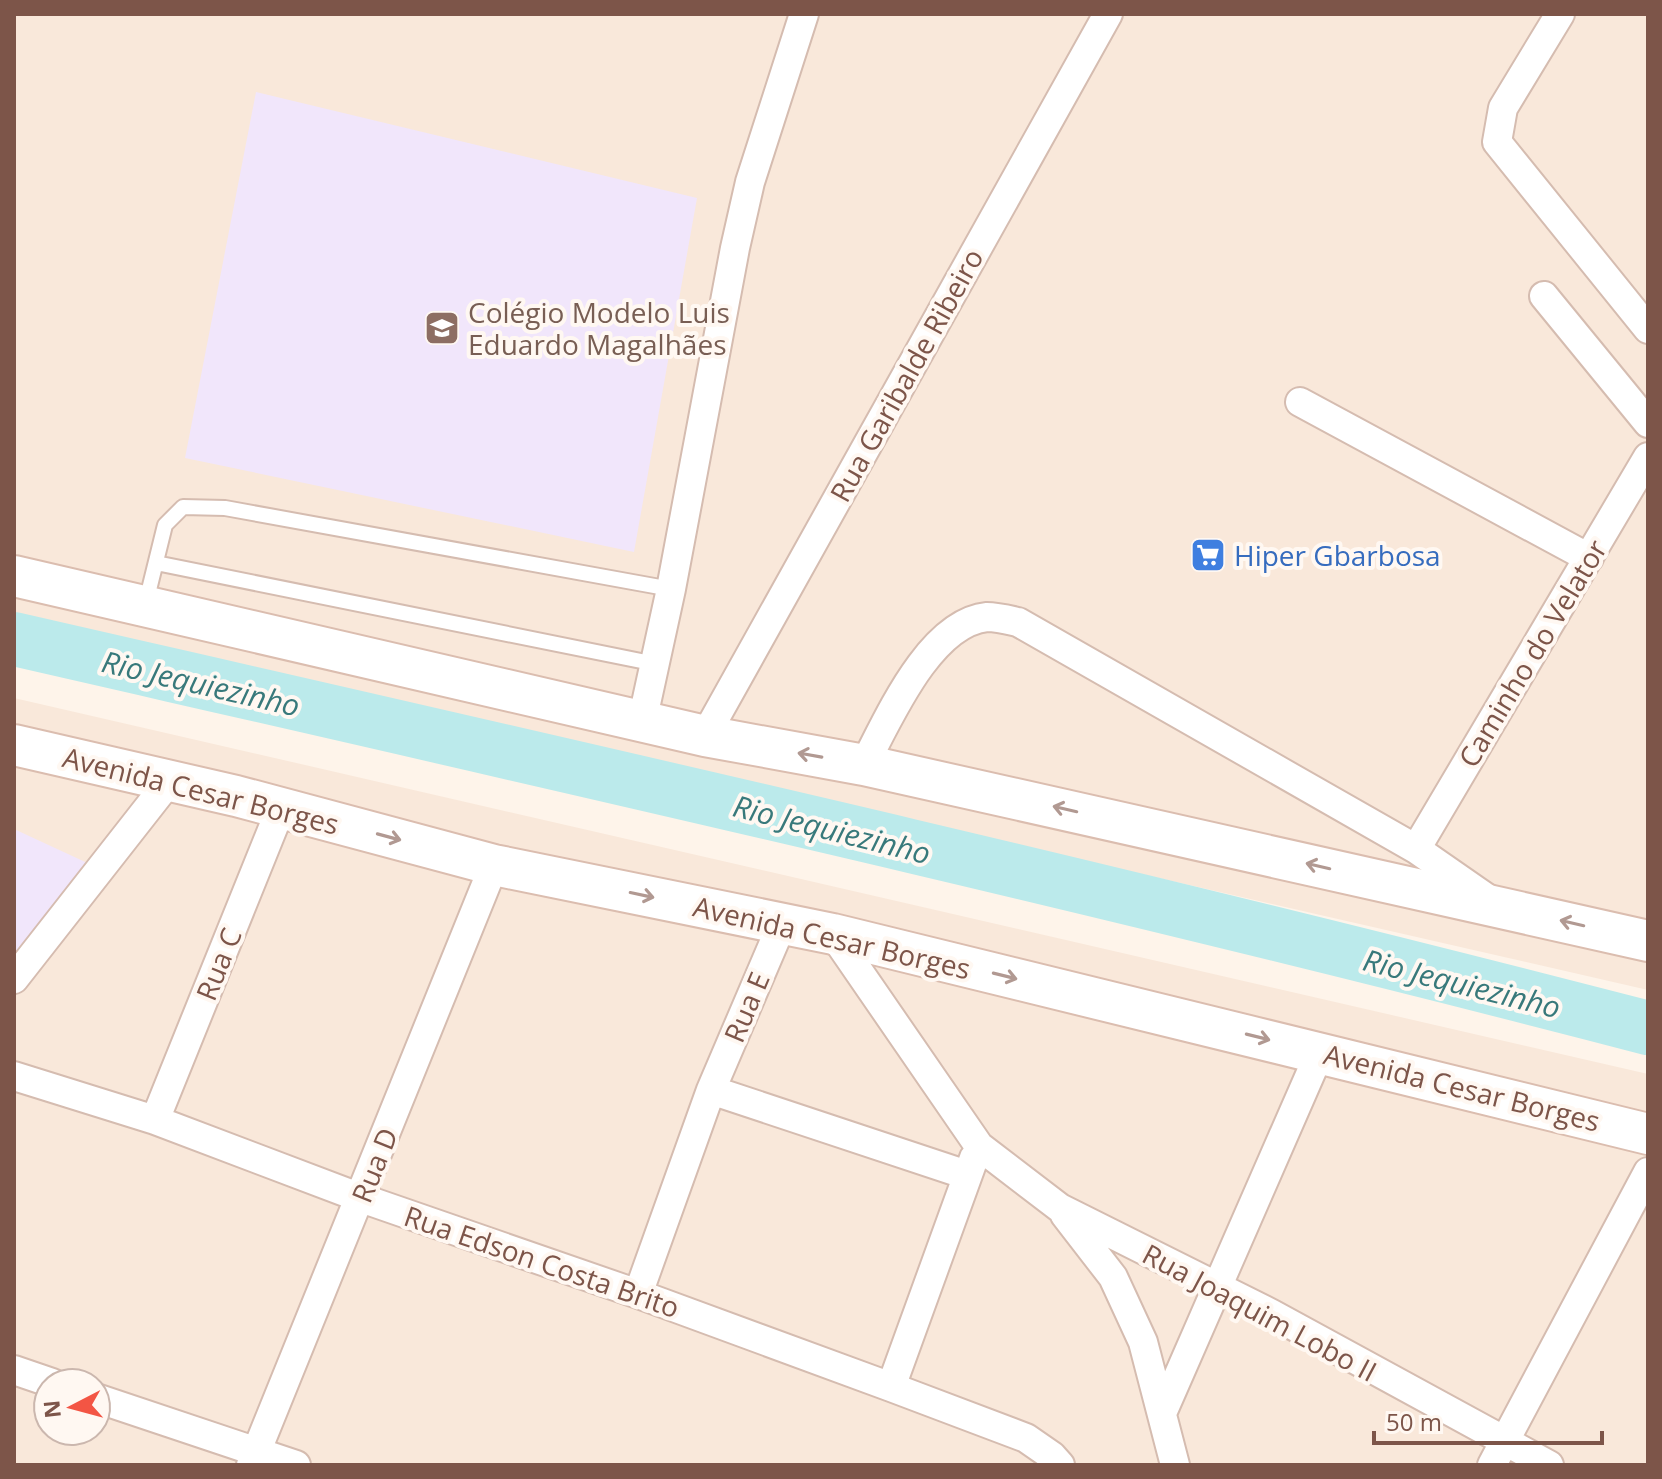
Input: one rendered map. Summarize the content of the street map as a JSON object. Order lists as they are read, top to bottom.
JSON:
{
  "streets": {
    "main road": ["Avenida Cesar Borges"],
    "street": [
      "Rua Garibalde Ribeiro",
      "Caminho do Velator",
      "Rua C",
      "Rua E",
      "Rua D",
      "Rua Edson Costa Brito",
      "Rua Joaquim Lobo II"
    ]
  },
  "crossings": [
    ["Avenida Cesar Borges", "Rua C"],
    ["Avenida Cesar Borges", "Rua E"],
    ["Avenida Cesar Borges", "Rua D"],
    ["Avenida Cesar Borges", "Rua Joaquim Lobo II"],
    ["Rua C", "Rua Edson Costa Brito"],
    ["Rua E", "Rua Edson Costa Brito"],
    ["Rua D", "Rua Edson Costa Brito"]
  ],
  "water": ["Rio Jequiezinho"],
  "places": {
    "school or university": ["Colégio Modelo Luis Eduardo Magalhães"],
    "supermarket": ["Hiper Gbarbosa"]
  },
  "scale_bar": "50 m",
  "north": "left"
}
